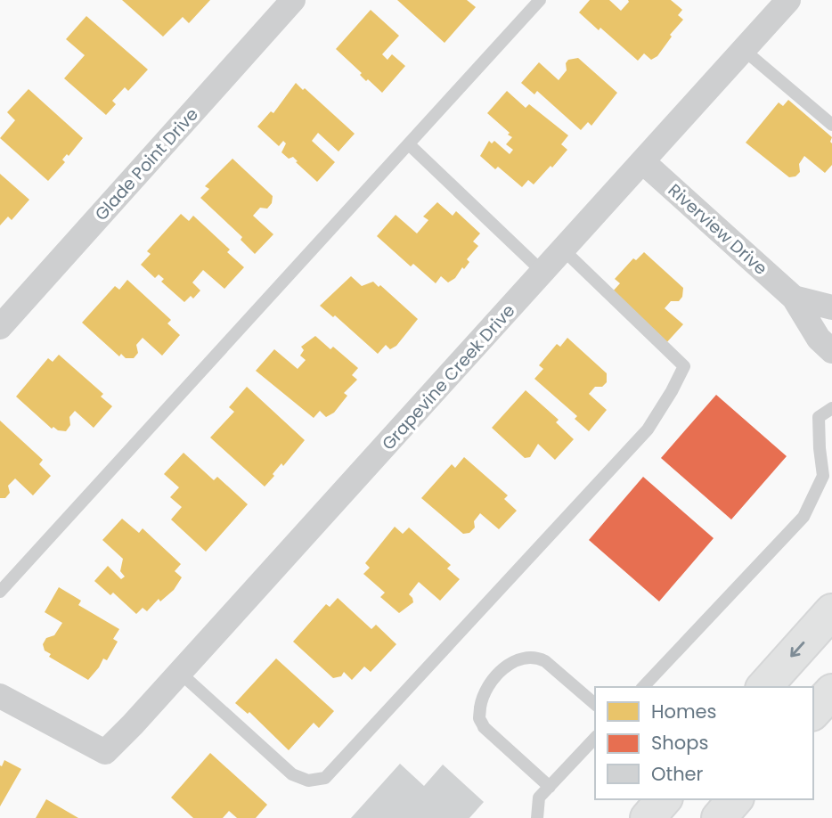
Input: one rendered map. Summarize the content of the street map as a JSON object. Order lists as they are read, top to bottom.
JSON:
{
  "streets": {
    "street": ["Glade Point Drive", "Riverview Drive", "Grapevine Creek Drive"]
  },
  "crossings": [
    ["Riverview Drive", "Grapevine Creek Drive"]
  ],
  "legend": ["Homes", "Shops", "Other"]
}
